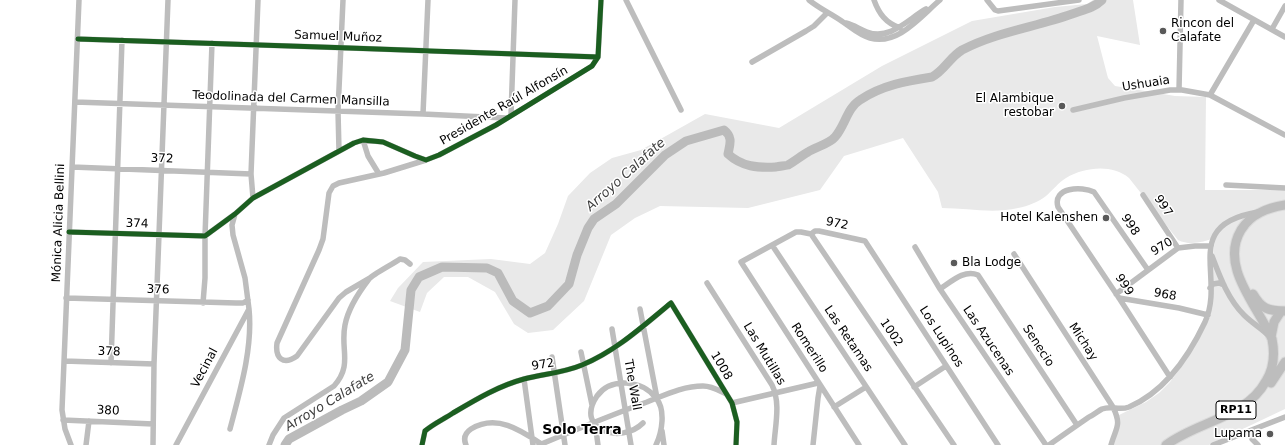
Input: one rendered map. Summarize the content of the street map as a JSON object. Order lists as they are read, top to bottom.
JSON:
{
  "streets": {
    "main road": ["RP11"],
    "street": [
      "Samuel Muñoz",
      "Ushuaia",
      "Teodolinada del Carmen Mansilla",
      "Presidente Raúl Alfonsín",
      "372",
      "997",
      "Mónica Alicia Bellini",
      "374",
      "972",
      "998",
      "970",
      "999",
      "376",
      "968",
      "1002",
      "Los Lupinos",
      "Las Retamas",
      "Las Azucenas",
      "Michay",
      "Senecio",
      "Romerillo",
      "378",
      "Las Mutillas",
      "1008",
      "Vecinal",
      "The Wall",
      "380"
    ]
  },
  "crossings": [
    ["Samuel Muñoz", "Presidente Raúl Alfonsín"],
    ["Samuel Muñoz", "Mónica Alicia Bellini"],
    ["Teodolinada del Carmen Mansilla", "Presidente Raúl Alfonsín"],
    ["Teodolinada del Carmen Mansilla", "Mónica Alicia Bellini"],
    ["372", "Mónica Alicia Bellini"],
    ["997", "970"],
    ["Mónica Alicia Bellini", "374"],
    ["Mónica Alicia Bellini", "376"],
    ["Mónica Alicia Bellini", "378"],
    ["Mónica Alicia Bellini", "380"],
    ["972", "1002"],
    ["972", "Los Lupinos"],
    ["972", "Las Retamas"],
    ["972", "Romerillo"],
    ["972", "1008"],
    ["972", "The Wall"],
    ["998", "970"],
    ["998", "999"],
    ["970", "999"],
    ["970", "968"],
    ["999", "968"],
    ["Las Azucenas", "Senecio"]
  ],
  "districts": ["Solo Terra"],
  "water": ["Arroyo Calafate"],
  "places": [
    "Rincon del Calafate",
    "El Alambique restobar",
    "Hotel Kalenshen",
    "Bla Lodge",
    "Lupama"
  ]
}
